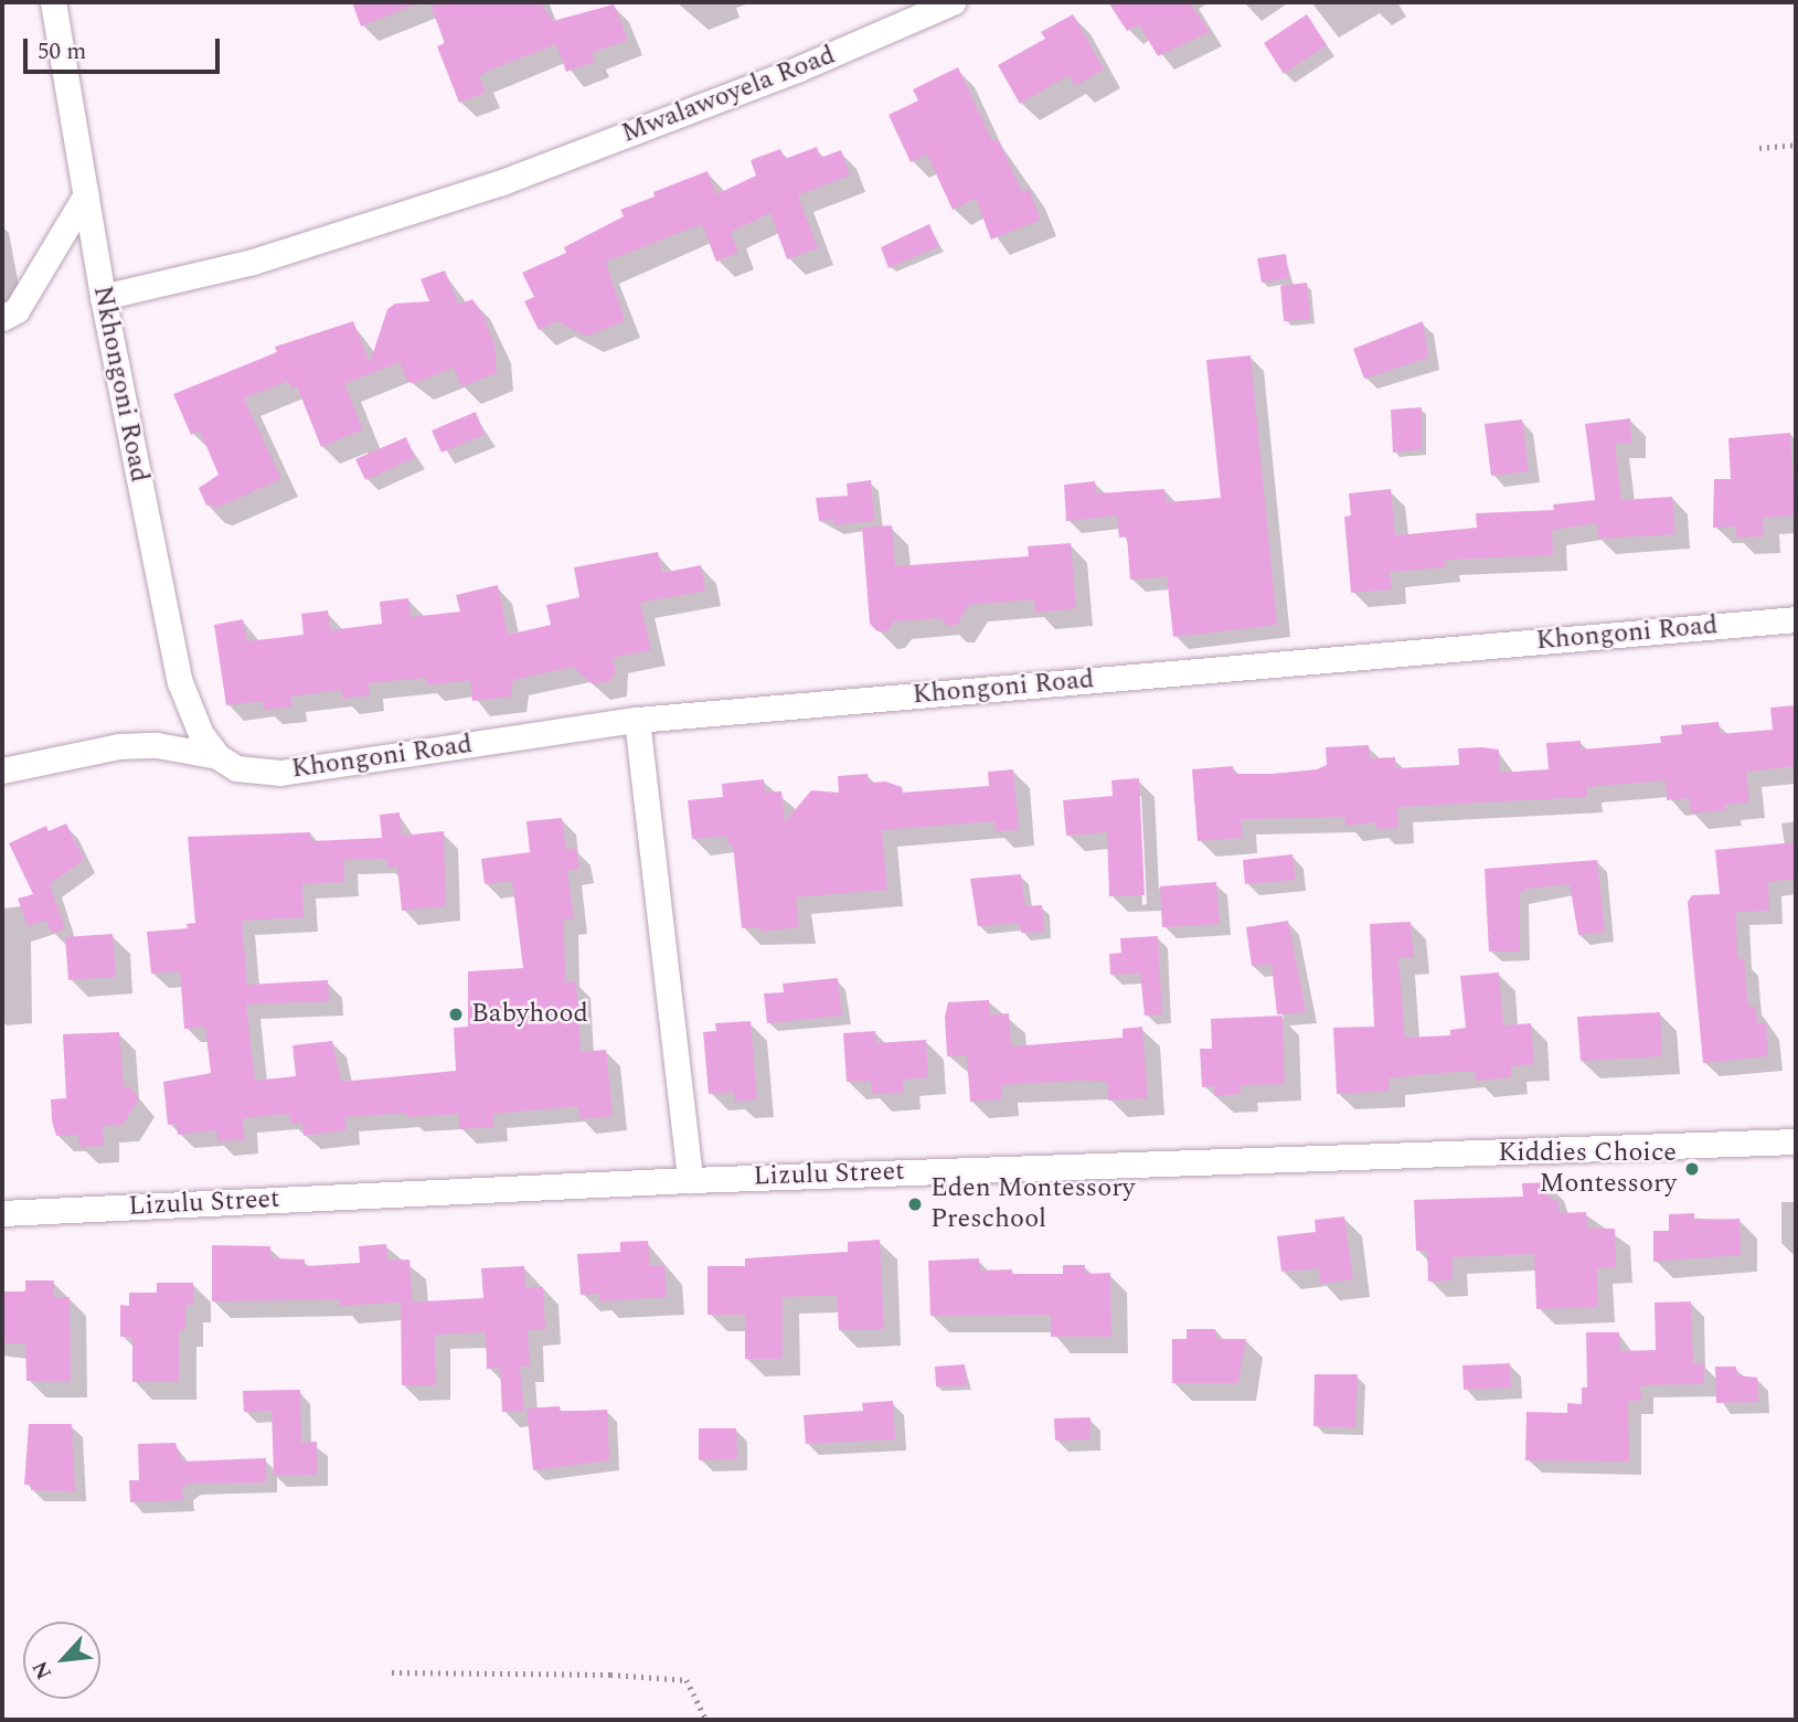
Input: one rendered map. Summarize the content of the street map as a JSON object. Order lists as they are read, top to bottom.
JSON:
{
  "streets": {
    "street": [
      "Mwalawoyela Road",
      "Nkhongoni Road",
      "Khongoni Road",
      "Lizulu Street"
    ]
  },
  "crossings": [
    ["Mwalawoyela Road", "Nkhongoni Road"],
    ["Nkhongoni Road", "Khongoni Road"]
  ],
  "places": ["Babyhood", "Kiddies Choice Montessory", "Eden Montessory Preschool"],
  "scale_bar": "50 m",
  "north": "bottom left"
}
